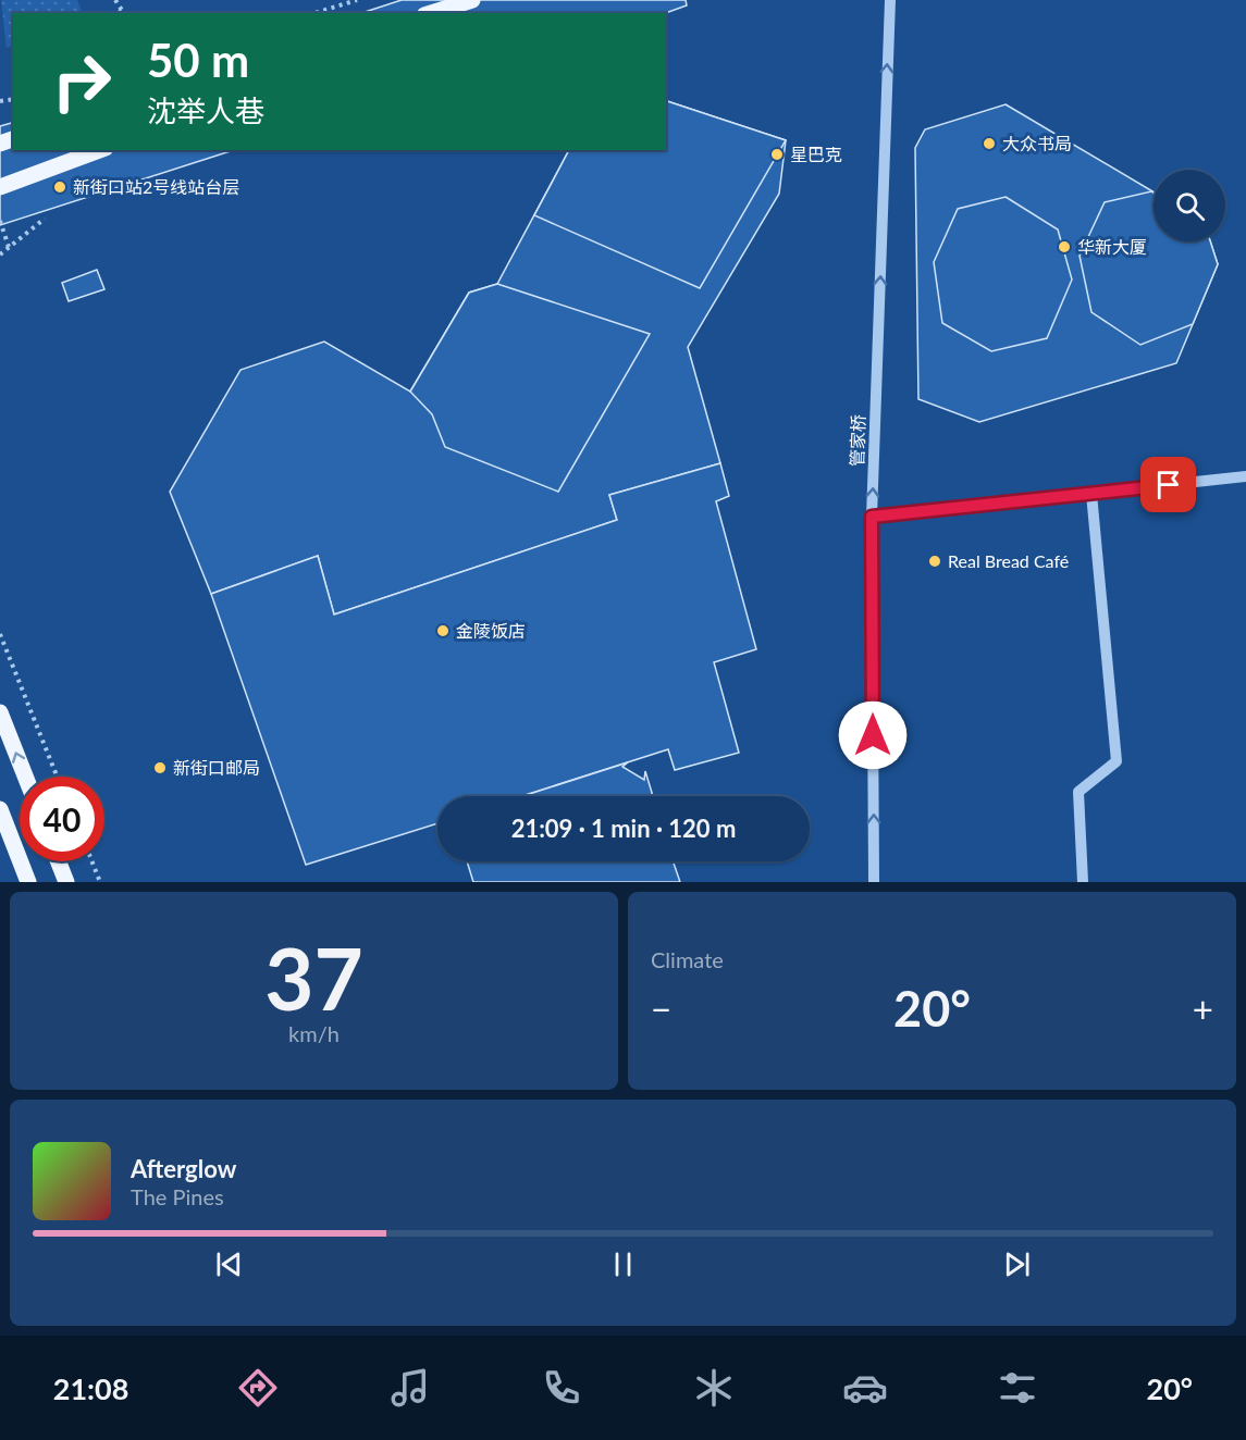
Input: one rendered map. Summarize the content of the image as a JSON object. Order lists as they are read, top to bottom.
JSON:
{
  "streets": {
    "street": ["管家桥"]
  },
  "one_way": ["管家桥"],
  "places": [
    "大众书局",
    "星巴克",
    "新街口站2号线站台层",
    "华新大厦",
    "Real Bread Café",
    "金陵饭店",
    "新街口邮局"
  ],
  "page": {
    "turn": ["50 m", "沈举人巷"],
    "limit": "40",
    "trip": "21:09 · 1 min · 120 m",
    "tile": [
      ["37", "km/h"],
      "Climate"
    ],
    "heat": ["−", "20°", "+"],
    "song": ["Afterglow", "The Pines"],
    "tabs": ["21:08", "20°"]
  }
}
